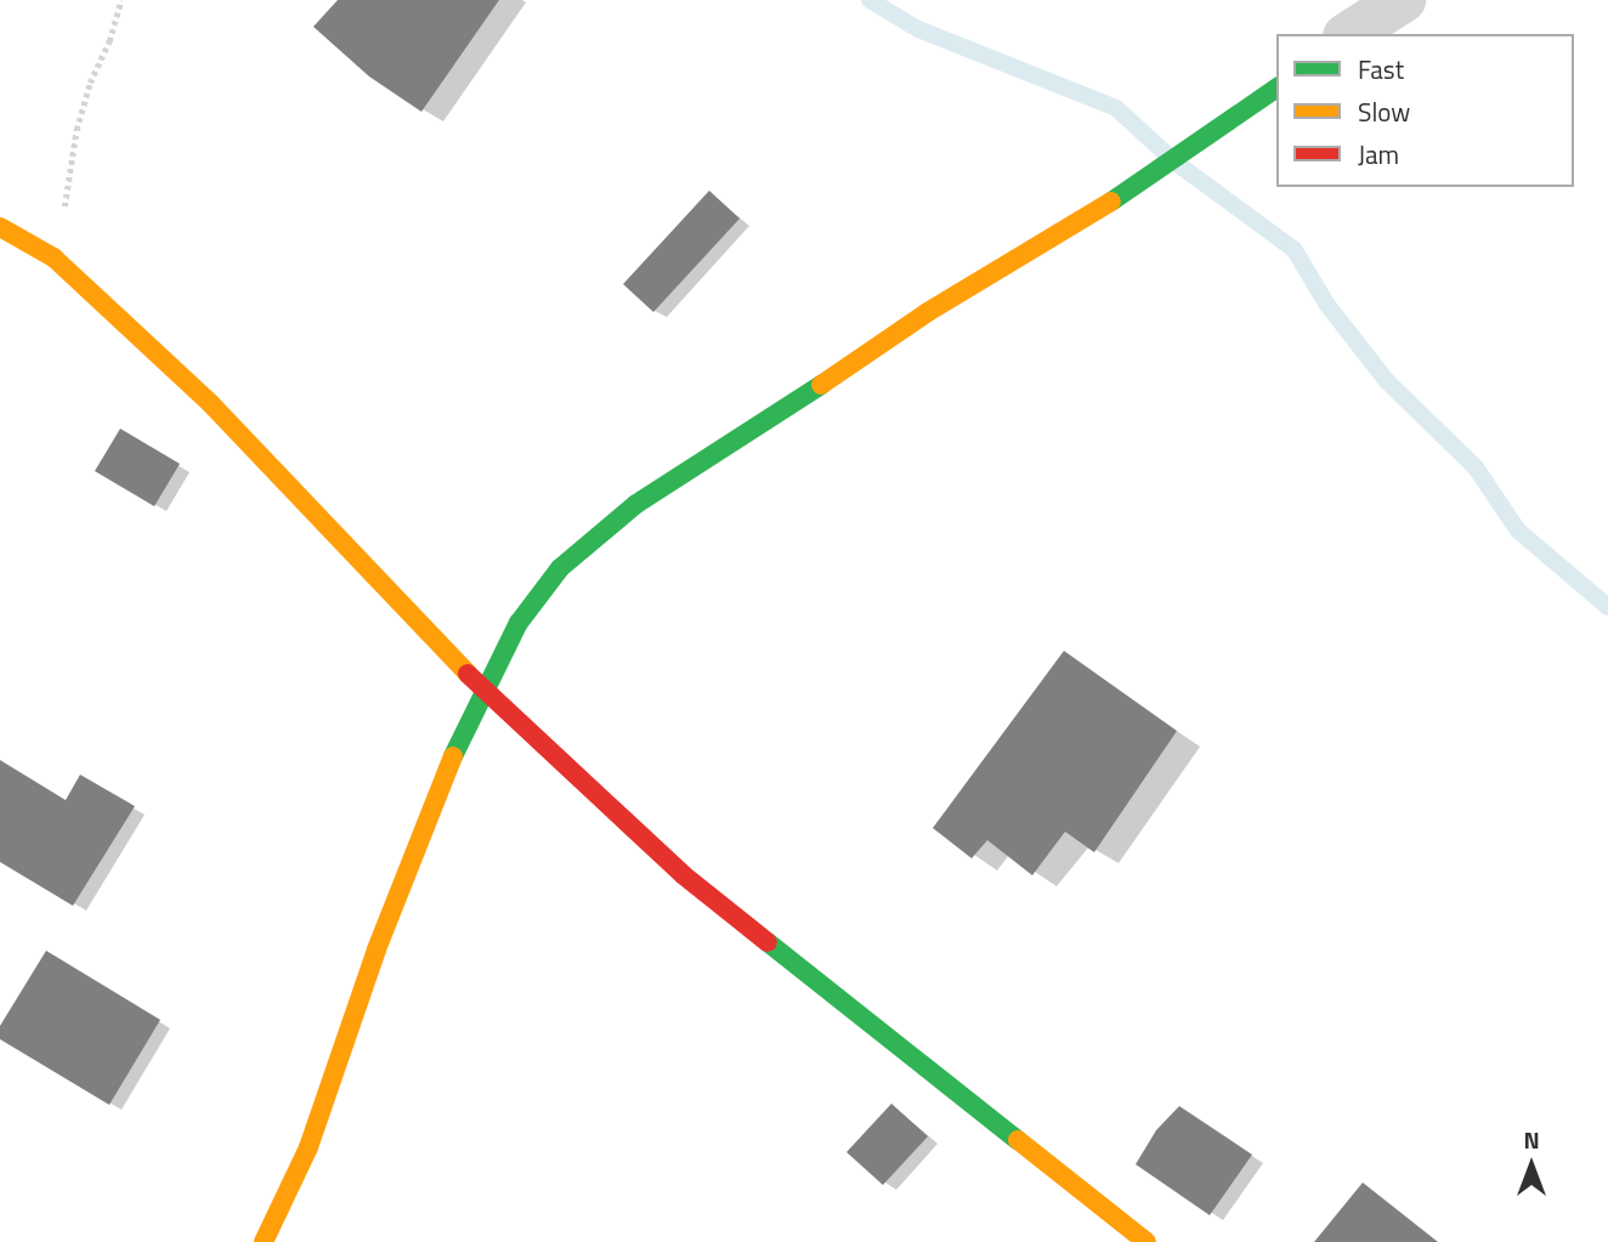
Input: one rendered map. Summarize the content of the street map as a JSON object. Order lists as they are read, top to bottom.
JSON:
{
  "legend": ["Fast", "Slow", "Jam"],
  "north": "top"
}
